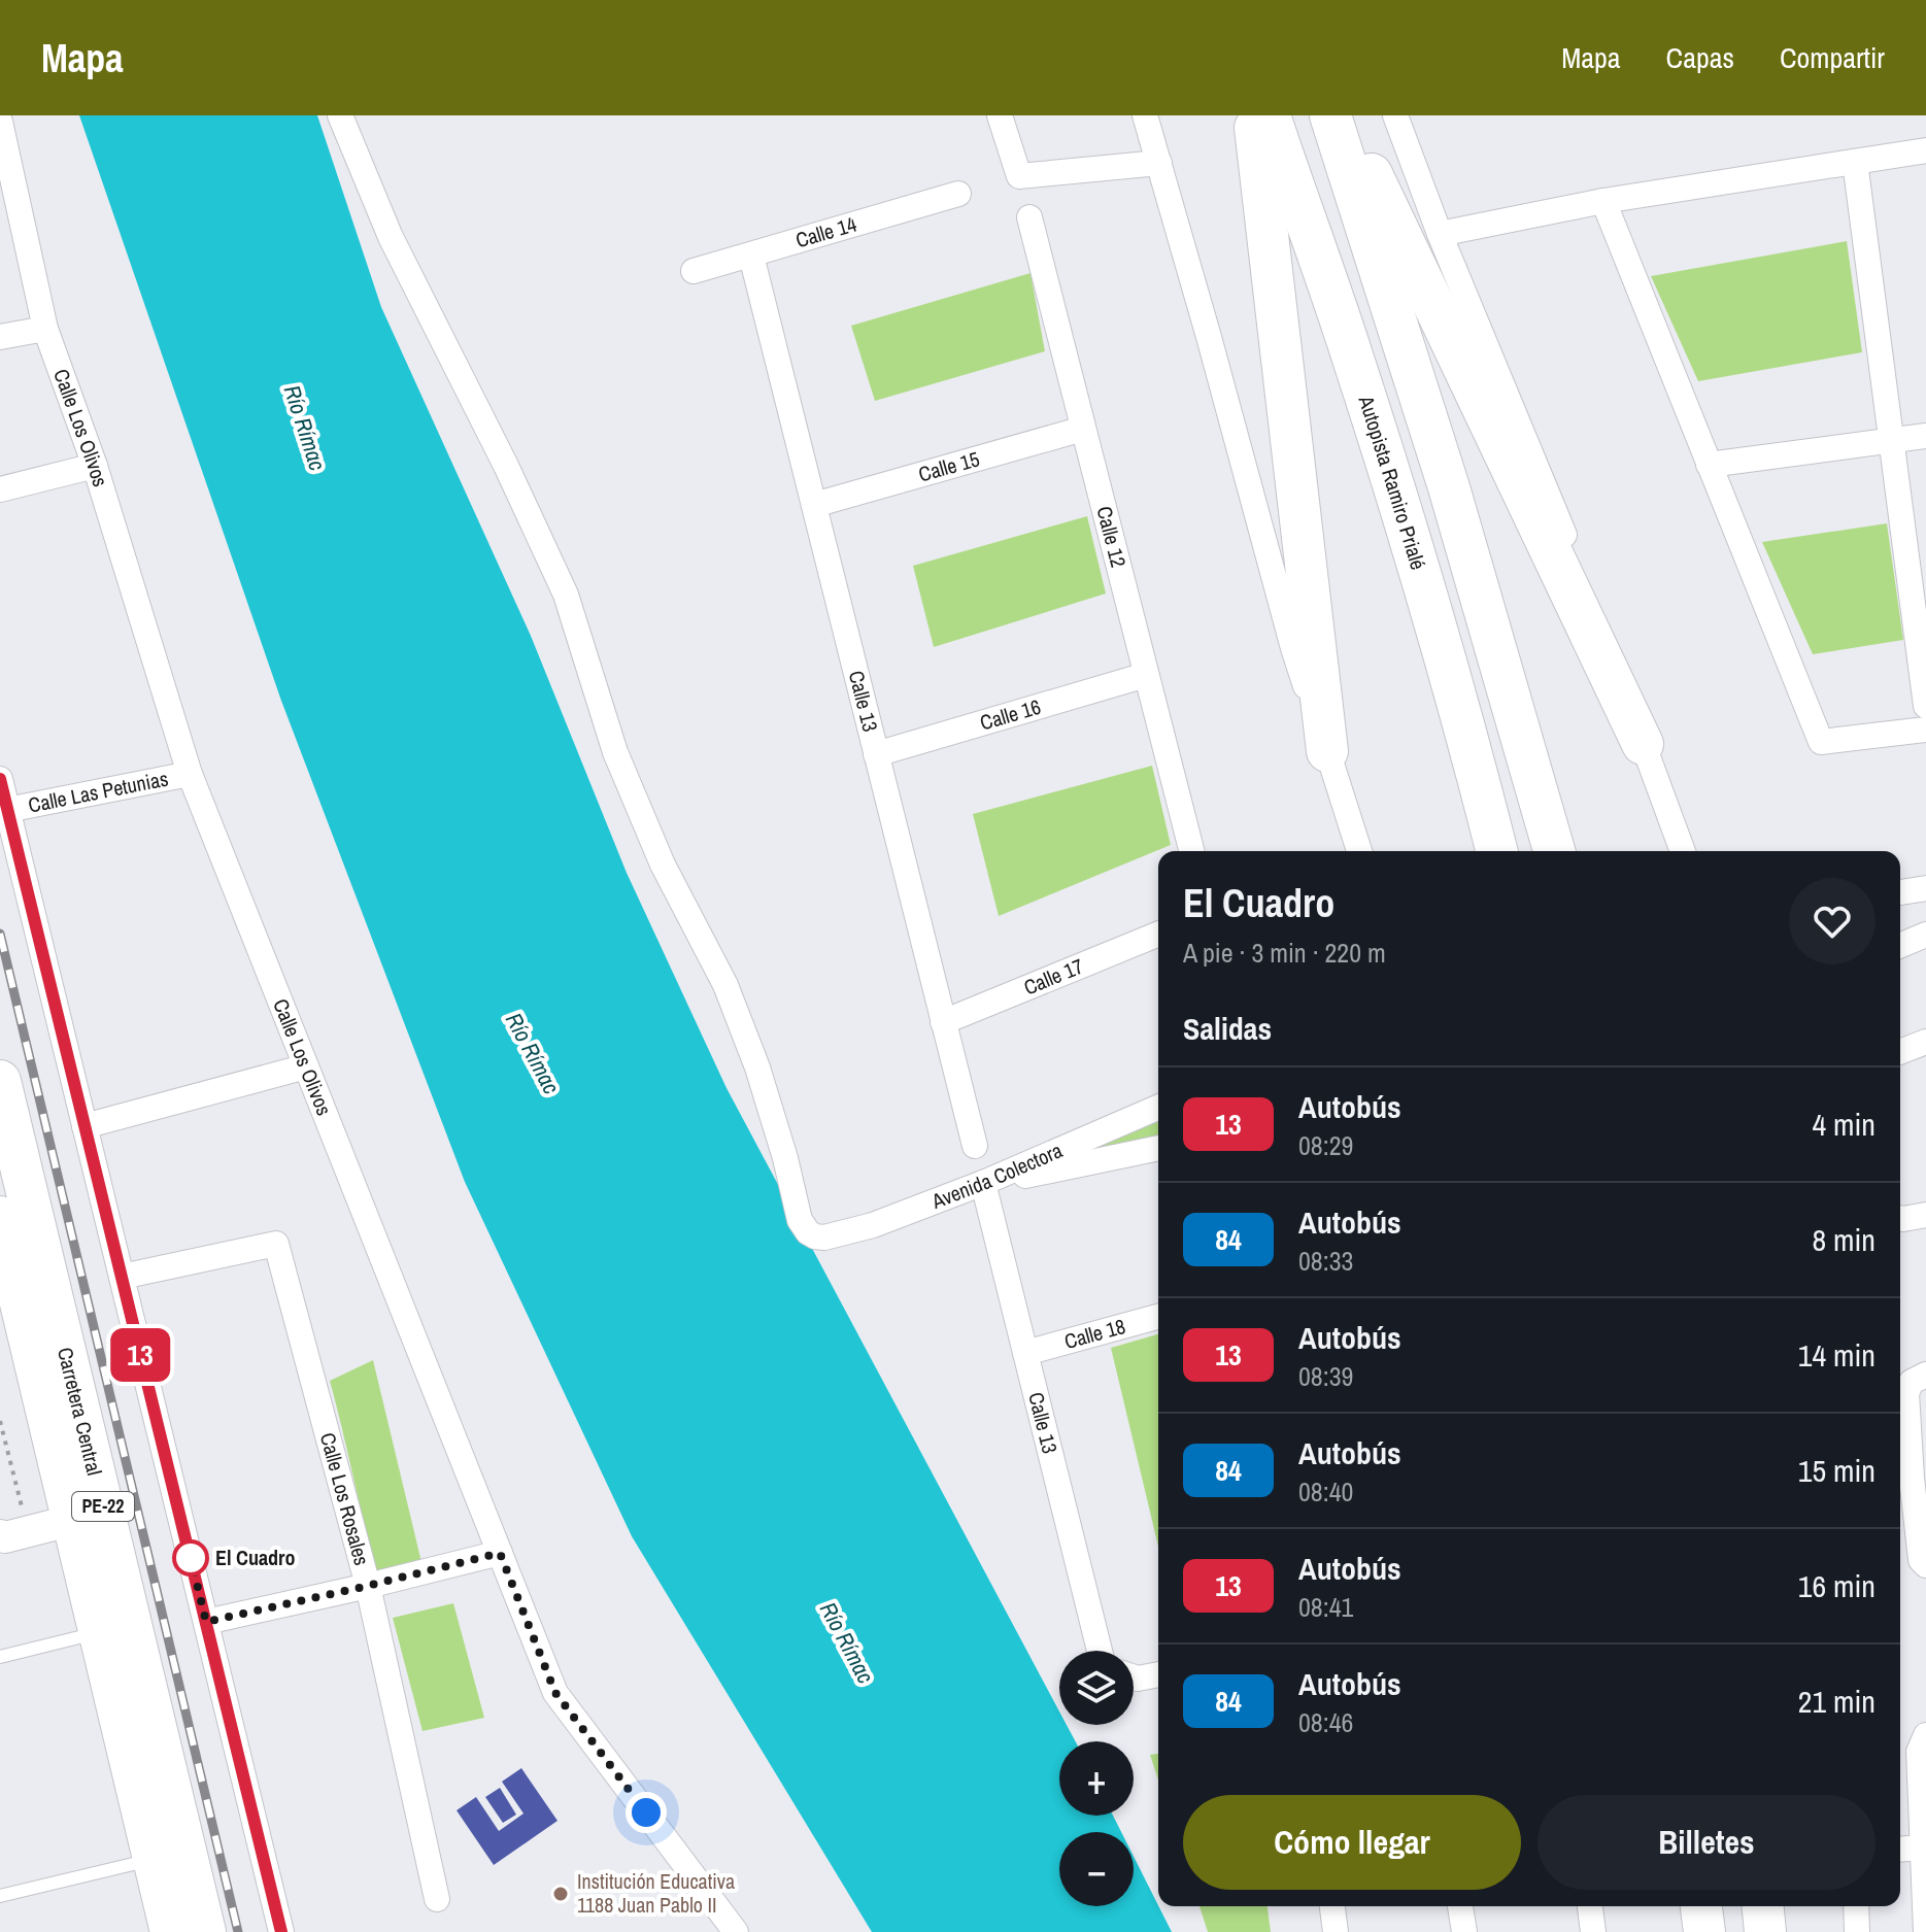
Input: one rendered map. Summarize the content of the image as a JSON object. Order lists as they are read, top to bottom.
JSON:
{
  "streets": {
    "highway": ["Autopista Ramiro Prialé", "Carretera Central", "PE-22"],
    "street": [
      "Calle 14",
      "Calle Los Olivos",
      "Calle 15",
      "Calle 12",
      "Calle 13",
      "Calle 16",
      "Calle Las Petunias",
      "Calle 17",
      "Avenida Colectora",
      "Calle 18",
      "Calle Los Rosales"
    ]
  },
  "crossings": [
    ["Calle 14", "Calle 13"],
    ["Calle Los Olivos", "Calle Las Petunias"],
    ["Calle 15", "Calle 12"],
    ["Calle 15", "Calle 13"],
    ["Calle 12", "Calle 16"],
    ["Calle 13", "Calle 16"],
    ["Calle 13", "Calle 17"],
    ["Calle 13", "Avenida Colectora"],
    ["Calle 13", "Calle 18"]
  ],
  "water": ["Río Rímac"],
  "places": ["El Cuadro", "Institución Educativa 1188 Juan Pablo II"],
  "lines": ["bus line 13"],
  "page": {
    "header": "Mapa",
    "nav": ["Mapa", "Capas", "Compartir"],
    "on_map": "13",
    "heading": [
      ["El Cuadro", "A pie · 3 min · 220 m"],
      "Salidas"
    ],
    "list": [
      {
        "mark": "13",
        "name": "Autobús",
        "note": "08:29",
        "value": "4 min"
      },
      {
        "mark": "84",
        "name": "Autobús",
        "note": "08:33",
        "value": "8 min"
      },
      {
        "mark": "13",
        "name": "Autobús",
        "note": "08:39",
        "value": "14 min"
      },
      {
        "mark": "84",
        "name": "Autobús",
        "note": "08:40",
        "value": "15 min"
      },
      {
        "mark": "13",
        "name": "Autobús",
        "note": "08:41",
        "value": "16 min"
      },
      {
        "mark": "84",
        "name": "Autobús",
        "note": "08:46",
        "value": "21 min"
      }
    ],
    "map_buttons": ["+", "−"],
    "buttons": ["Cómo llegar", "Billetes"]
  }
}
